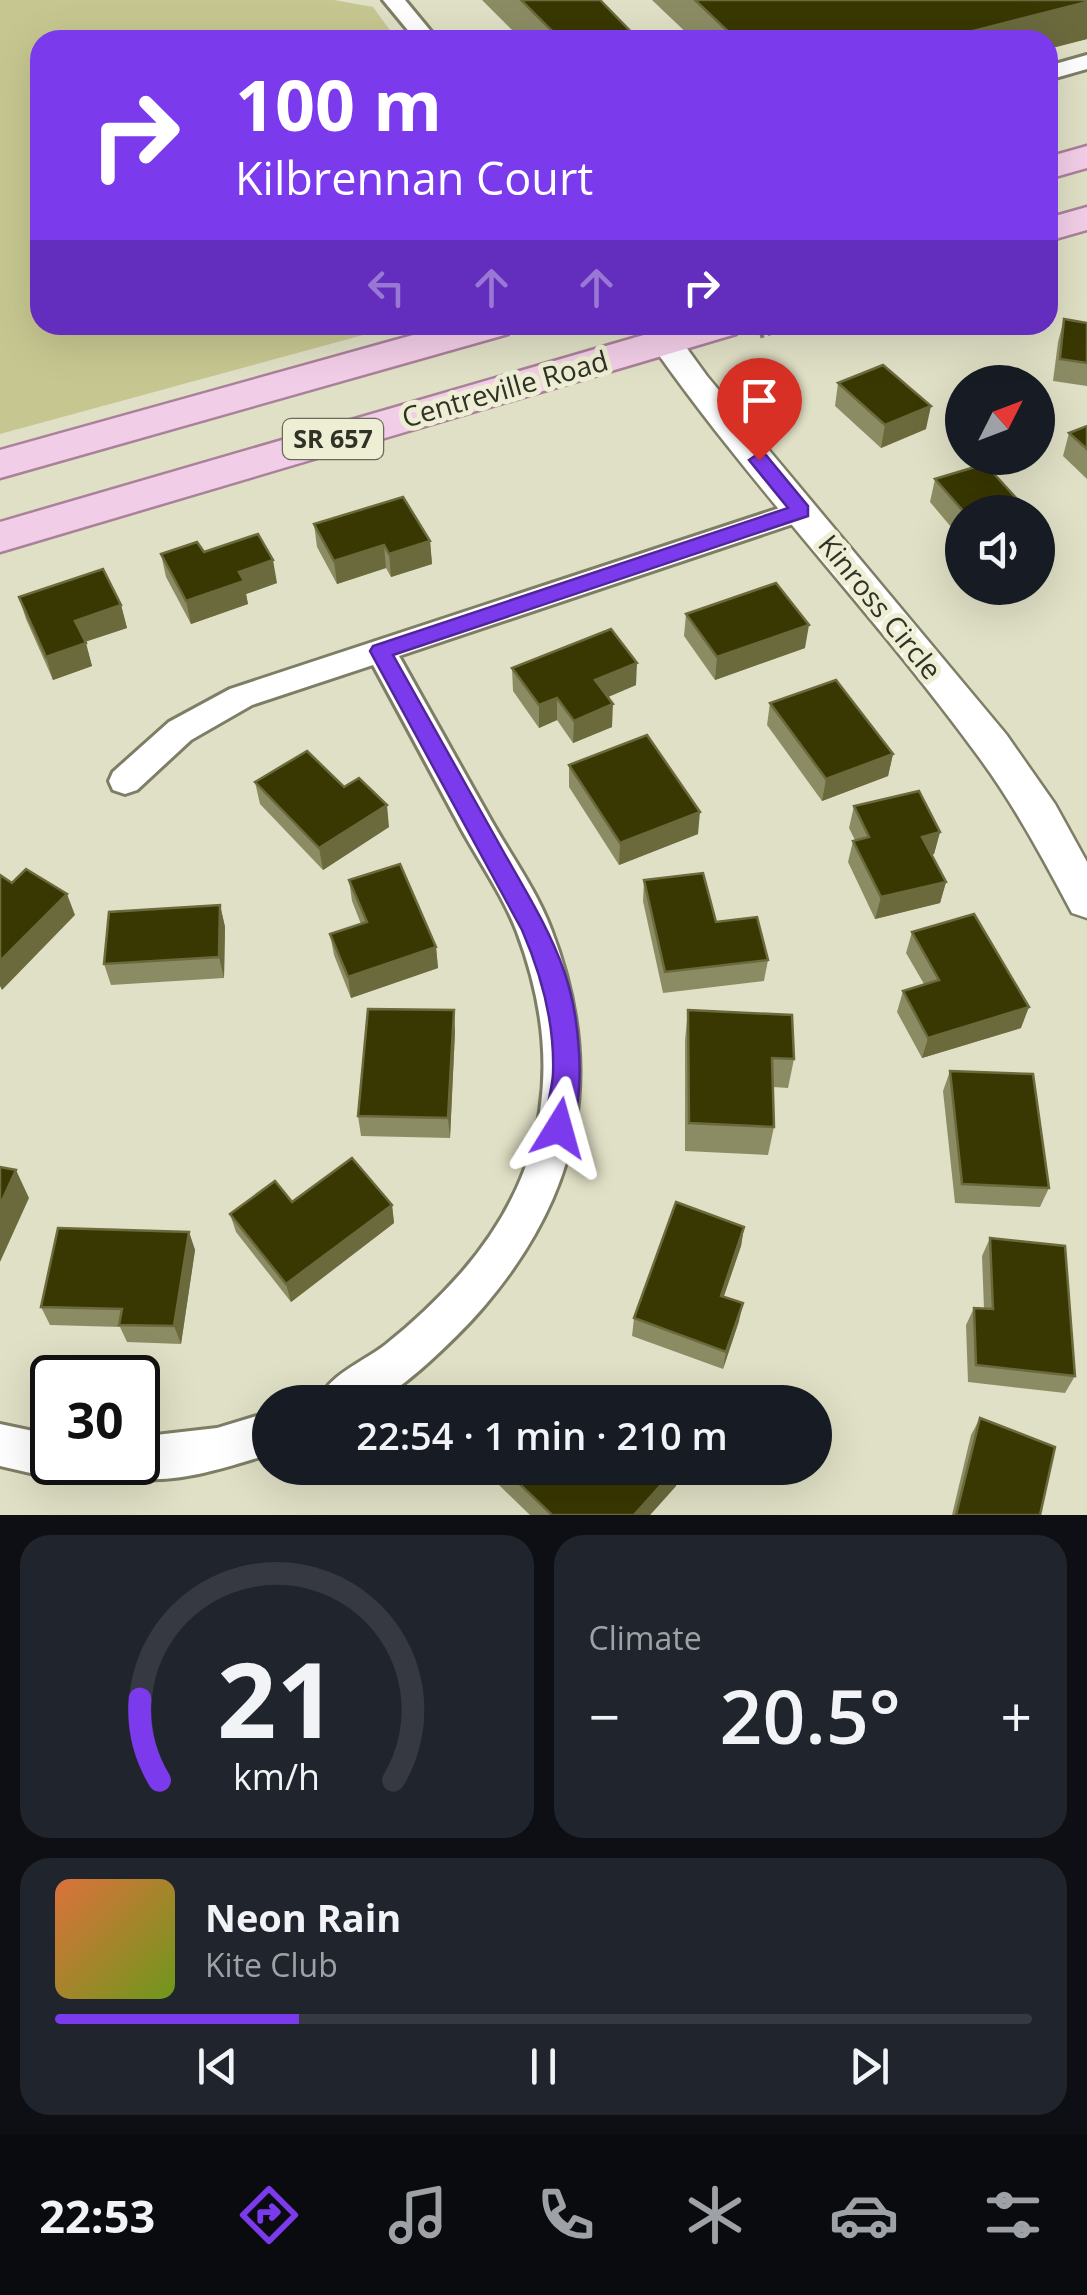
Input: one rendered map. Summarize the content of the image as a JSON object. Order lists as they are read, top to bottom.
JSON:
{
  "streets": {
    "main road": ["Centreville Road", "SR 657"],
    "street": ["Kinross Circle"]
  },
  "north": "top right",
  "page": {
    "turn": ["100 m", "Kilbrennan Court"],
    "limit": "30",
    "trip": "22:54 · 1 min · 210 m",
    "tile": "Climate",
    "heat": ["−", "20.5°", "+"],
    "song": ["Neon Rain", "Kite Club"],
    "tabs": "22:53",
    "gauge": ["21", "km/h"]
  }
}
